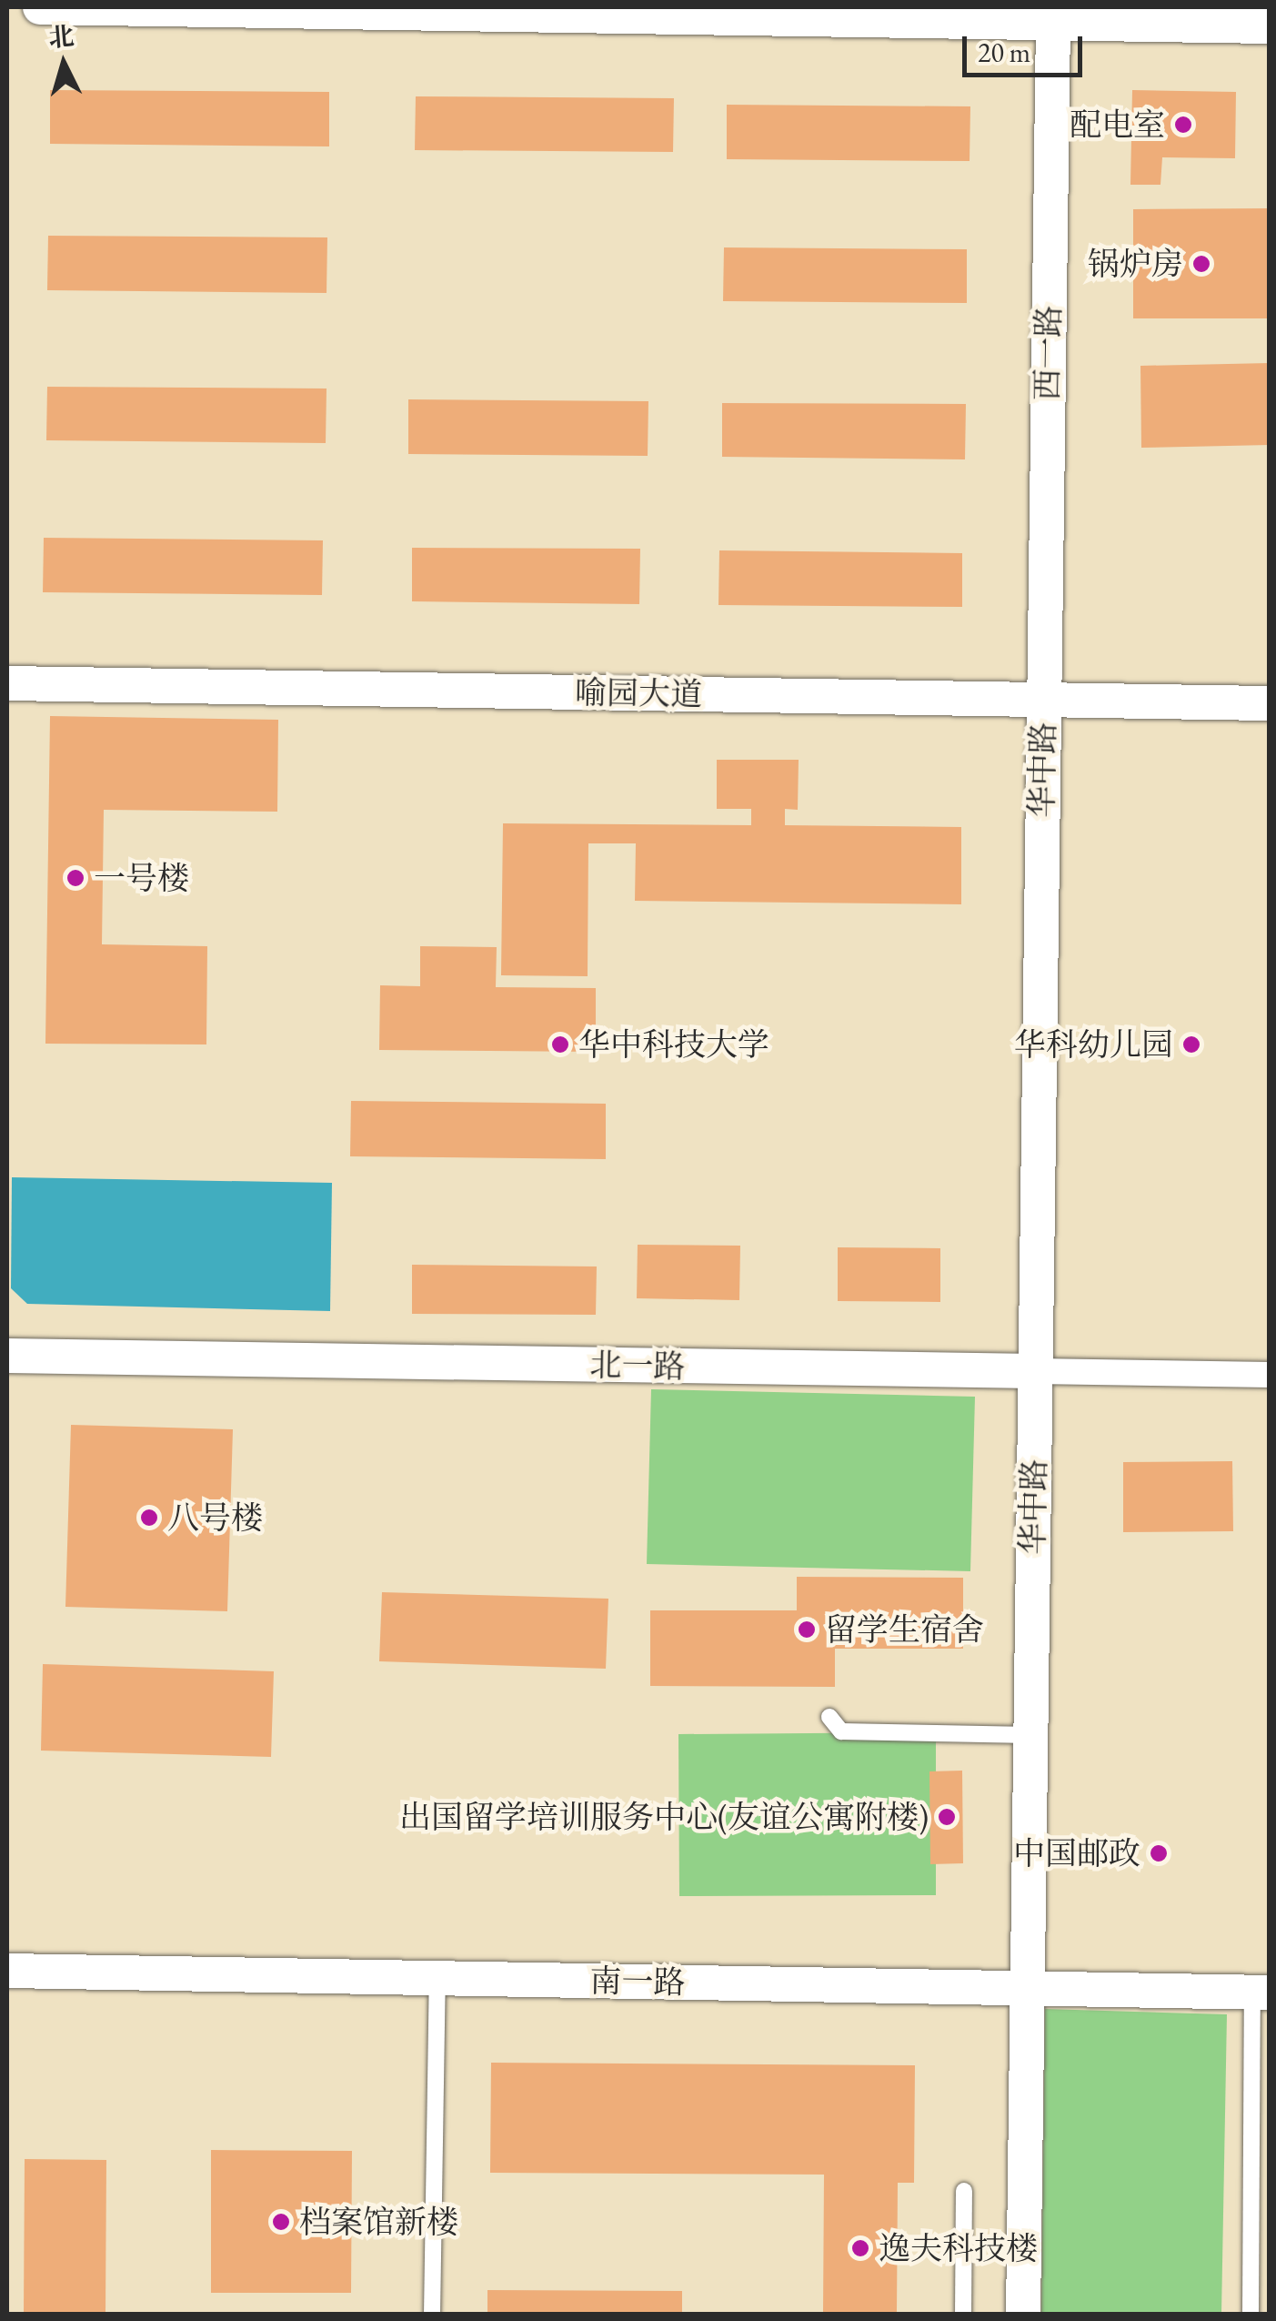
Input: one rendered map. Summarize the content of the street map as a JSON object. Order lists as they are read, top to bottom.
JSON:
{
  "streets": {
    "street": [
      "西一路",
      "喻园大道",
      "华中路",
      "北一路",
      "南一路"
    ]
  },
  "crossings": [
    ["西一路", "喻园大道"],
    ["西一路", "华中路"],
    ["喻园大道", "华中路"],
    ["华中路", "北一路"],
    ["华中路", "南一路"]
  ],
  "places": [
    "配电室",
    "锅炉房",
    "一号楼",
    "华中科技大学",
    "华科幼儿园",
    "八号楼",
    "留学生宿舍",
    "出国留学培训服务中心(友谊公寓附楼)",
    "中国邮政",
    "档案馆新楼",
    "逸夫科技楼"
  ],
  "scale_bar": "20 m",
  "north": "top"
}
